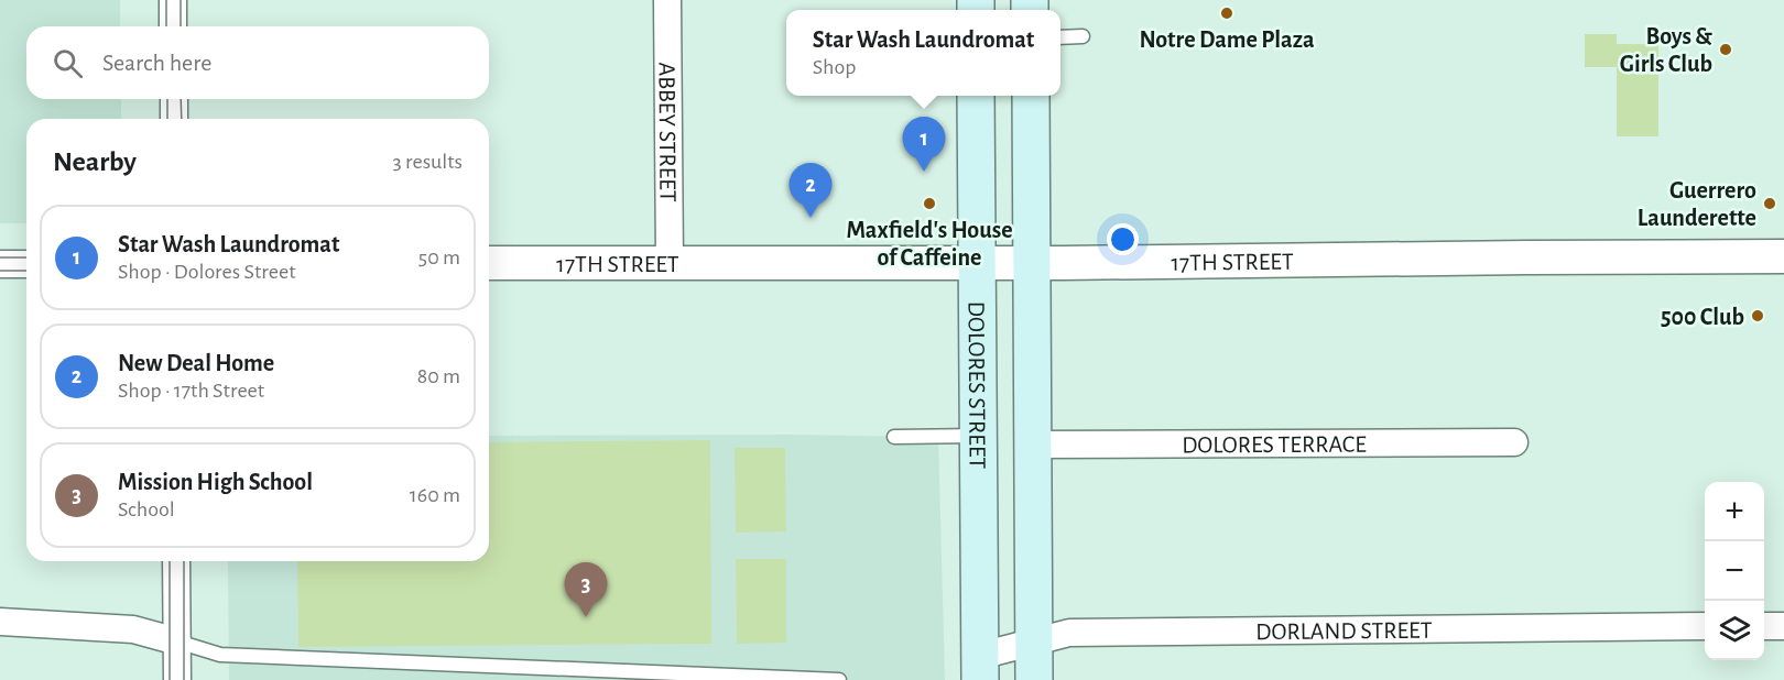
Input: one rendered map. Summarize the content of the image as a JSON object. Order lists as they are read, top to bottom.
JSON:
{
  "streets": {
    "main road": ["DOLORES STREET"],
    "street": [
      "ABBEY STREET",
      "17TH STREET",
      "DOLORES TERRACE",
      "DORLAND STREET"
    ]
  },
  "crossings": [
    ["ABBEY STREET", "17TH STREET"],
    ["17TH STREET", "DOLORES STREET"],
    ["DOLORES STREET", "DORLAND STREET"]
  ],
  "places": [
    "Notre Dame Plaza",
    "Boys & Girls Club",
    "Maxfield's House of Caffeine",
    "Guerrero Launderette",
    "500 Club"
  ],
  "page": {
    "popup": ["Star Wash Laundromat", "Shop"],
    "search": "Search here",
    "pins": ["1", "2", "3"],
    "heading": ["Nearby", "3 results"],
    "list": [
      {
        "mark": "1",
        "name": "Star Wash Laundromat",
        "note": "Shop · Dolores Street",
        "value": "50 m"
      },
      {
        "mark": "2",
        "name": "New Deal Home",
        "note": "Shop · 17th Street",
        "value": "80 m"
      },
      {
        "mark": "3",
        "name": "Mission High School",
        "note": "School",
        "value": "160 m"
      }
    ],
    "map_buttons": ["+", "−"]
  }
}
